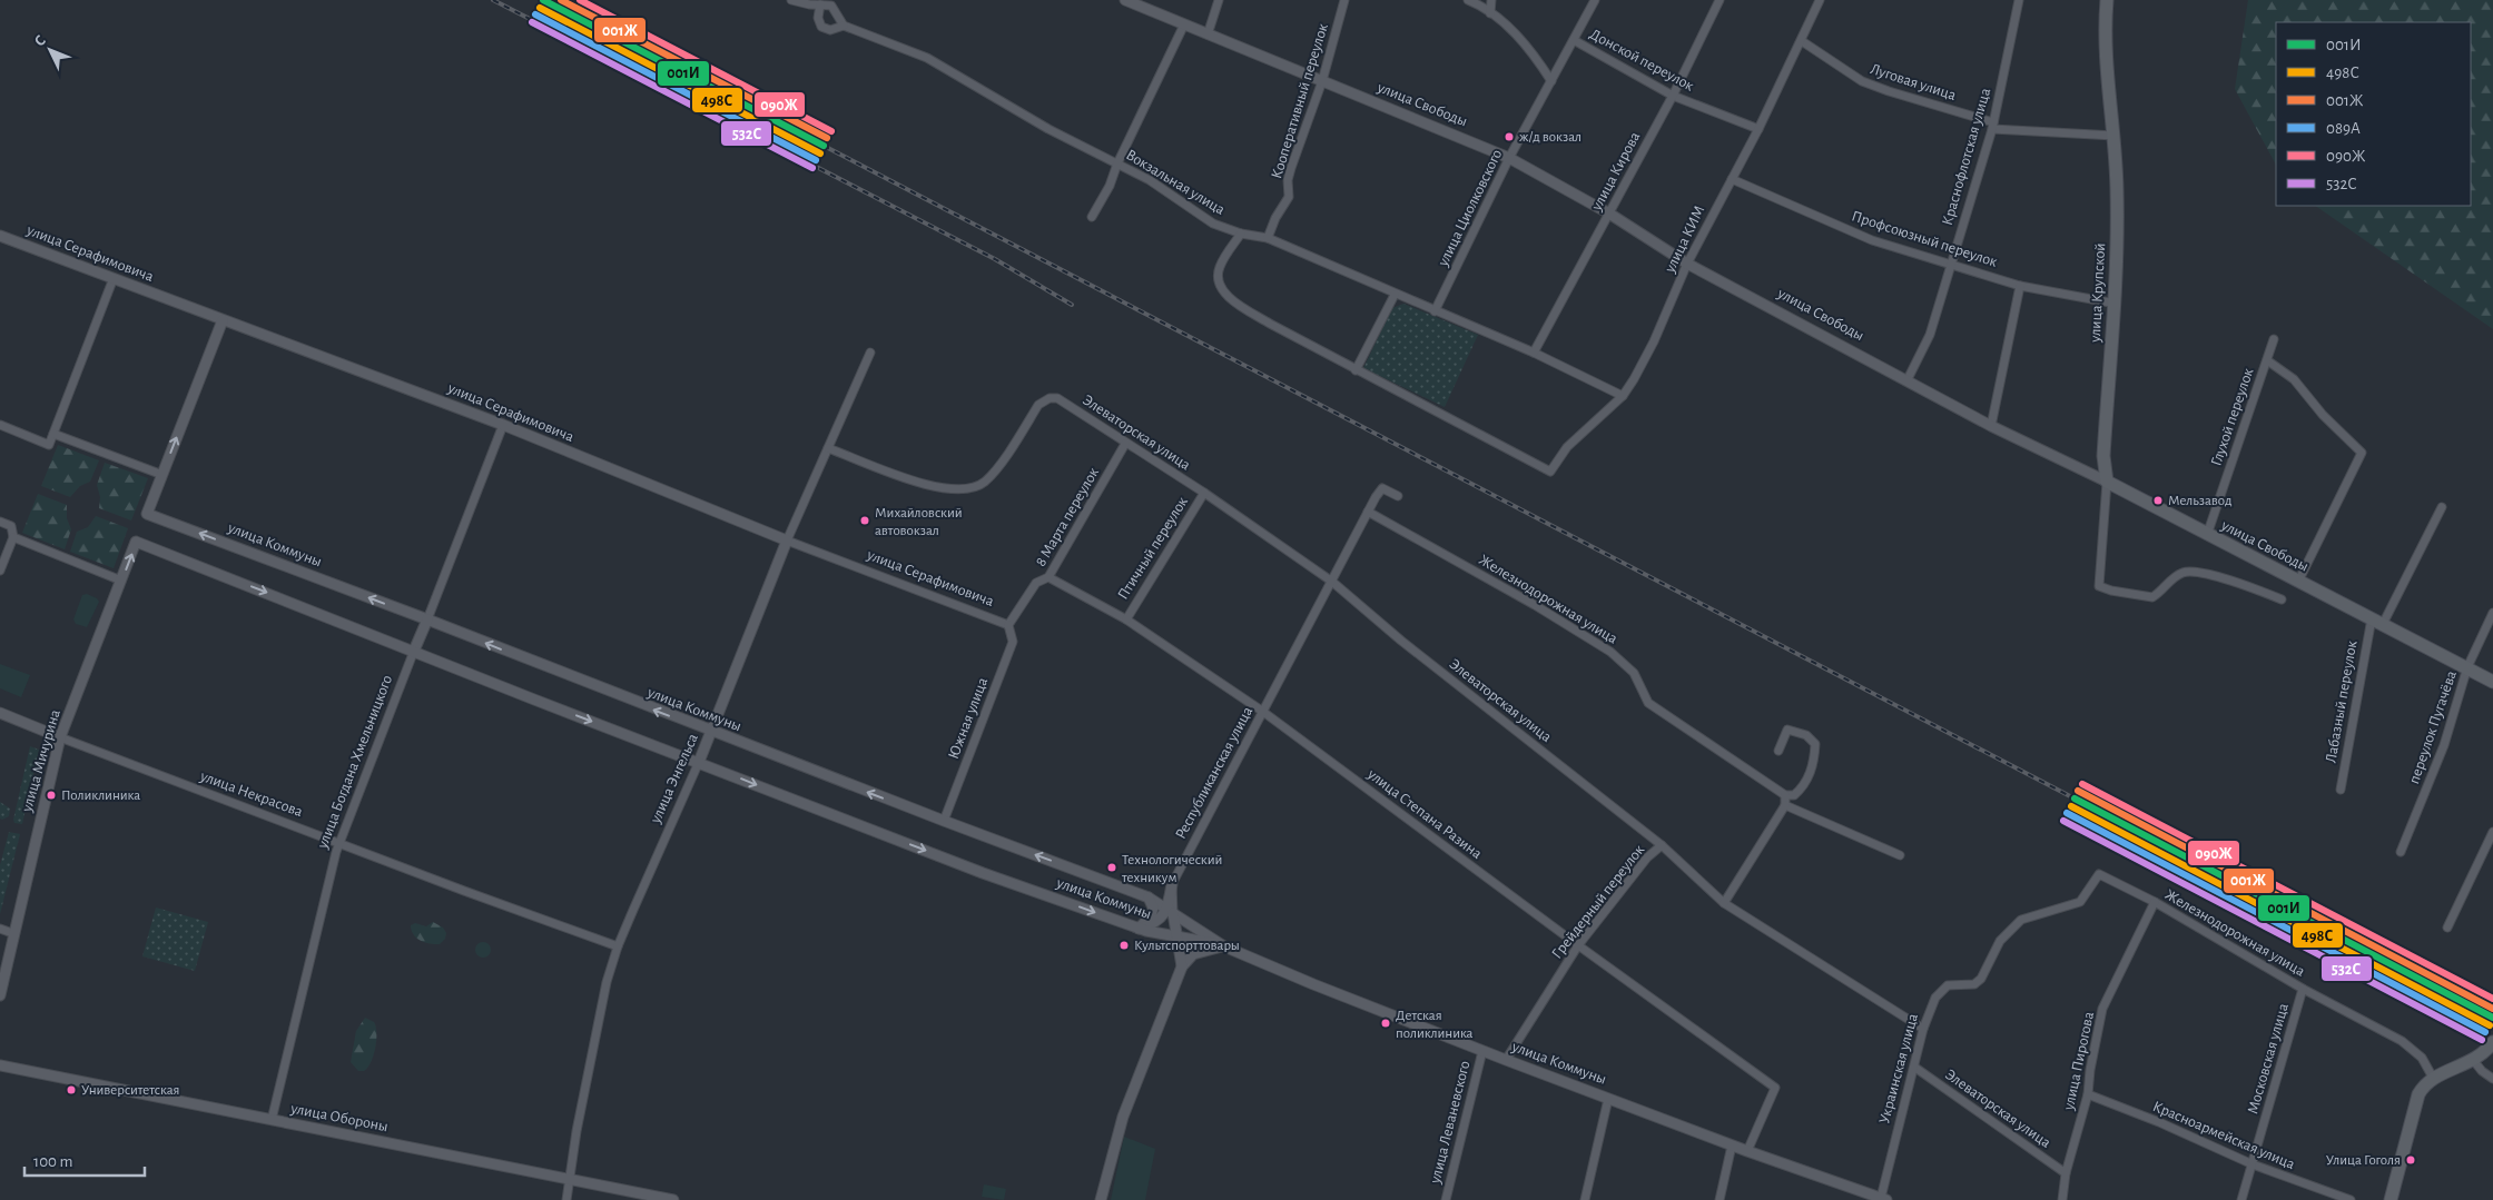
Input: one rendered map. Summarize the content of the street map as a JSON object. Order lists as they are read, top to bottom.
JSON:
{
  "streets": {
    "main road": ["улица Свободы", "улица Крупской"],
    "street": [
      "Донской переулок",
      "Луговая улица",
      "Кооперативный переулок",
      "Краснофлотская улица",
      "улица Кирова",
      "Вокзальная улица",
      "улица Циолковского",
      "улица КИМ",
      "Профсоюзный переулок",
      "улица Серафимовича",
      "Глухой переулок",
      "Элеваторская улица",
      "8 Марта переулок",
      "улица Коммуны",
      "Птичный переулок",
      "Железнодорожная улица",
      "Лабазный переулок",
      "Южная улица",
      "переулок Пугачёва",
      "улица Мичурина",
      "улица Богдана Хмельницкого",
      "Республиканская улица",
      "улица Энгельса",
      "улица Некрасова",
      "улица Степана Разина",
      "Грейдерный переулок",
      "Московская улица",
      "улица Пирогова",
      "Украинская улица",
      "улица Обороны",
      "улица Леваневского",
      "Красноармейская улица"
    ]
  },
  "crossings": [
    ["Донской переулок", "улица Кирова"],
    ["Донской переулок", "улица Циолковского"],
    ["Донской переулок", "улица КИМ"],
    ["Луговая улица", "Краснофлотская улица"],
    ["Луговая улица", "улица КИМ"],
    ["Луговая улица", "улица Крупской"],
    ["Кооперативный переулок", "улица Свободы"],
    ["Кооперативный переулок", "Вокзальная улица"],
    ["улица Свободы", "Краснофлотская улица"],
    ["улица Свободы", "улица Кирова"],
    ["улица Свободы", "улица Циолковского"],
    ["улица Свободы", "улица КИМ"],
    ["улица Свободы", "улица Крупской"],
    ["улица Свободы", "Глухой переулок"],
    ["улица Свободы", "Лабазный переулок"],
    ["улица Свободы", "переулок Пугачёва"],
    ["Краснофлотская улица", "Профсоюзный переулок"],
    ["улица Кирова", "Вокзальная улица"],
    ["Вокзальная улица", "улица Циолковского"],
    ["Вокзальная улица", "улица КИМ"],
    ["улица КИМ", "Профсоюзный переулок"],
    ["Профсоюзный переулок", "улица Крупской"],
    ["улица Серафимовича", "8 Марта переулок"],
    ["улица Серафимовича", "Южная улица"],
    ["улица Серафимовича", "улица Богдана Хмельницкого"],
    ["улица Серафимовича", "улица Энгельса"],
    ["Элеваторская улица", "8 Марта переулок"],
    ["Элеваторская улица", "Птичный переулок"],
    ["Элеваторская улица", "Республиканская улица"],
    ["Элеваторская улица", "улица Энгельса"],
    ["Элеваторская улица", "Грейдерный переулок"],
    ["Элеваторская улица", "улица Пирогова"],
    ["Элеваторская улица", "Украинская улица"],
    ["8 Марта переулок", "Южная улица"],
    ["8 Марта переулок", "улица Степана Разина"],
    ["улица Коммуны", "Южная улица"],
    ["улица Коммуны", "улица Мичурина"],
    ["улица Коммуны", "улица Богдана Хмельницкого"],
    ["улица Коммуны", "улица Энгельса"],
    ["улица Коммуны", "улица Степана Разина"],
    ["улица Коммуны", "Грейдерный переулок"],
    ["улица Коммуны", "Украинская улица"],
    ["улица Коммуны", "улица Леваневского"],
    ["Птичный переулок", "улица Степана Разина"],
    ["Железнодорожная улица", "Республиканская улица"],
    ["Железнодорожная улица", "Московская улица"],
    ["Железнодорожная улица", "улица Пирогова"],
    ["Железнодорожная улица", "Украинская улица"],
    ["улица Мичурина", "улица Некрасова"],
    ["улица Богдана Хмельницкого", "улица Некрасова"],
    ["улица Богдана Хмельницкого", "улица Обороны"],
    ["Республиканская улица", "улица Степана Разина"],
    ["улица Энгельса", "улица Некрасова"],
    ["улица Энгельса", "улица Обороны"],
    ["улица Степана Разина", "Грейдерный переулок"],
    ["Московская улица", "Красноармейская улица"],
    ["улица Пирогова", "Красноармейская улица"]
  ],
  "places": [
    "ж/д вокзал",
    "Мельзавод",
    "Михайловский автовокзал",
    "Поликлиника",
    "Технологический техникум",
    "Культспорттовары",
    "Детская поликлиника",
    "Университетская",
    "Улица Гоголя"
  ],
  "lines": [
    "transit line 001И",
    "transit line 001Ж",
    "transit line 090Ж",
    "transit line 498С",
    "transit line 089А",
    "transit line 532С"
  ],
  "legend": [
    "001И",
    "498С",
    "001Ж",
    "089А",
    "090Ж",
    "532С"
  ],
  "scale_bar": "100 m",
  "north": "top left"
}
